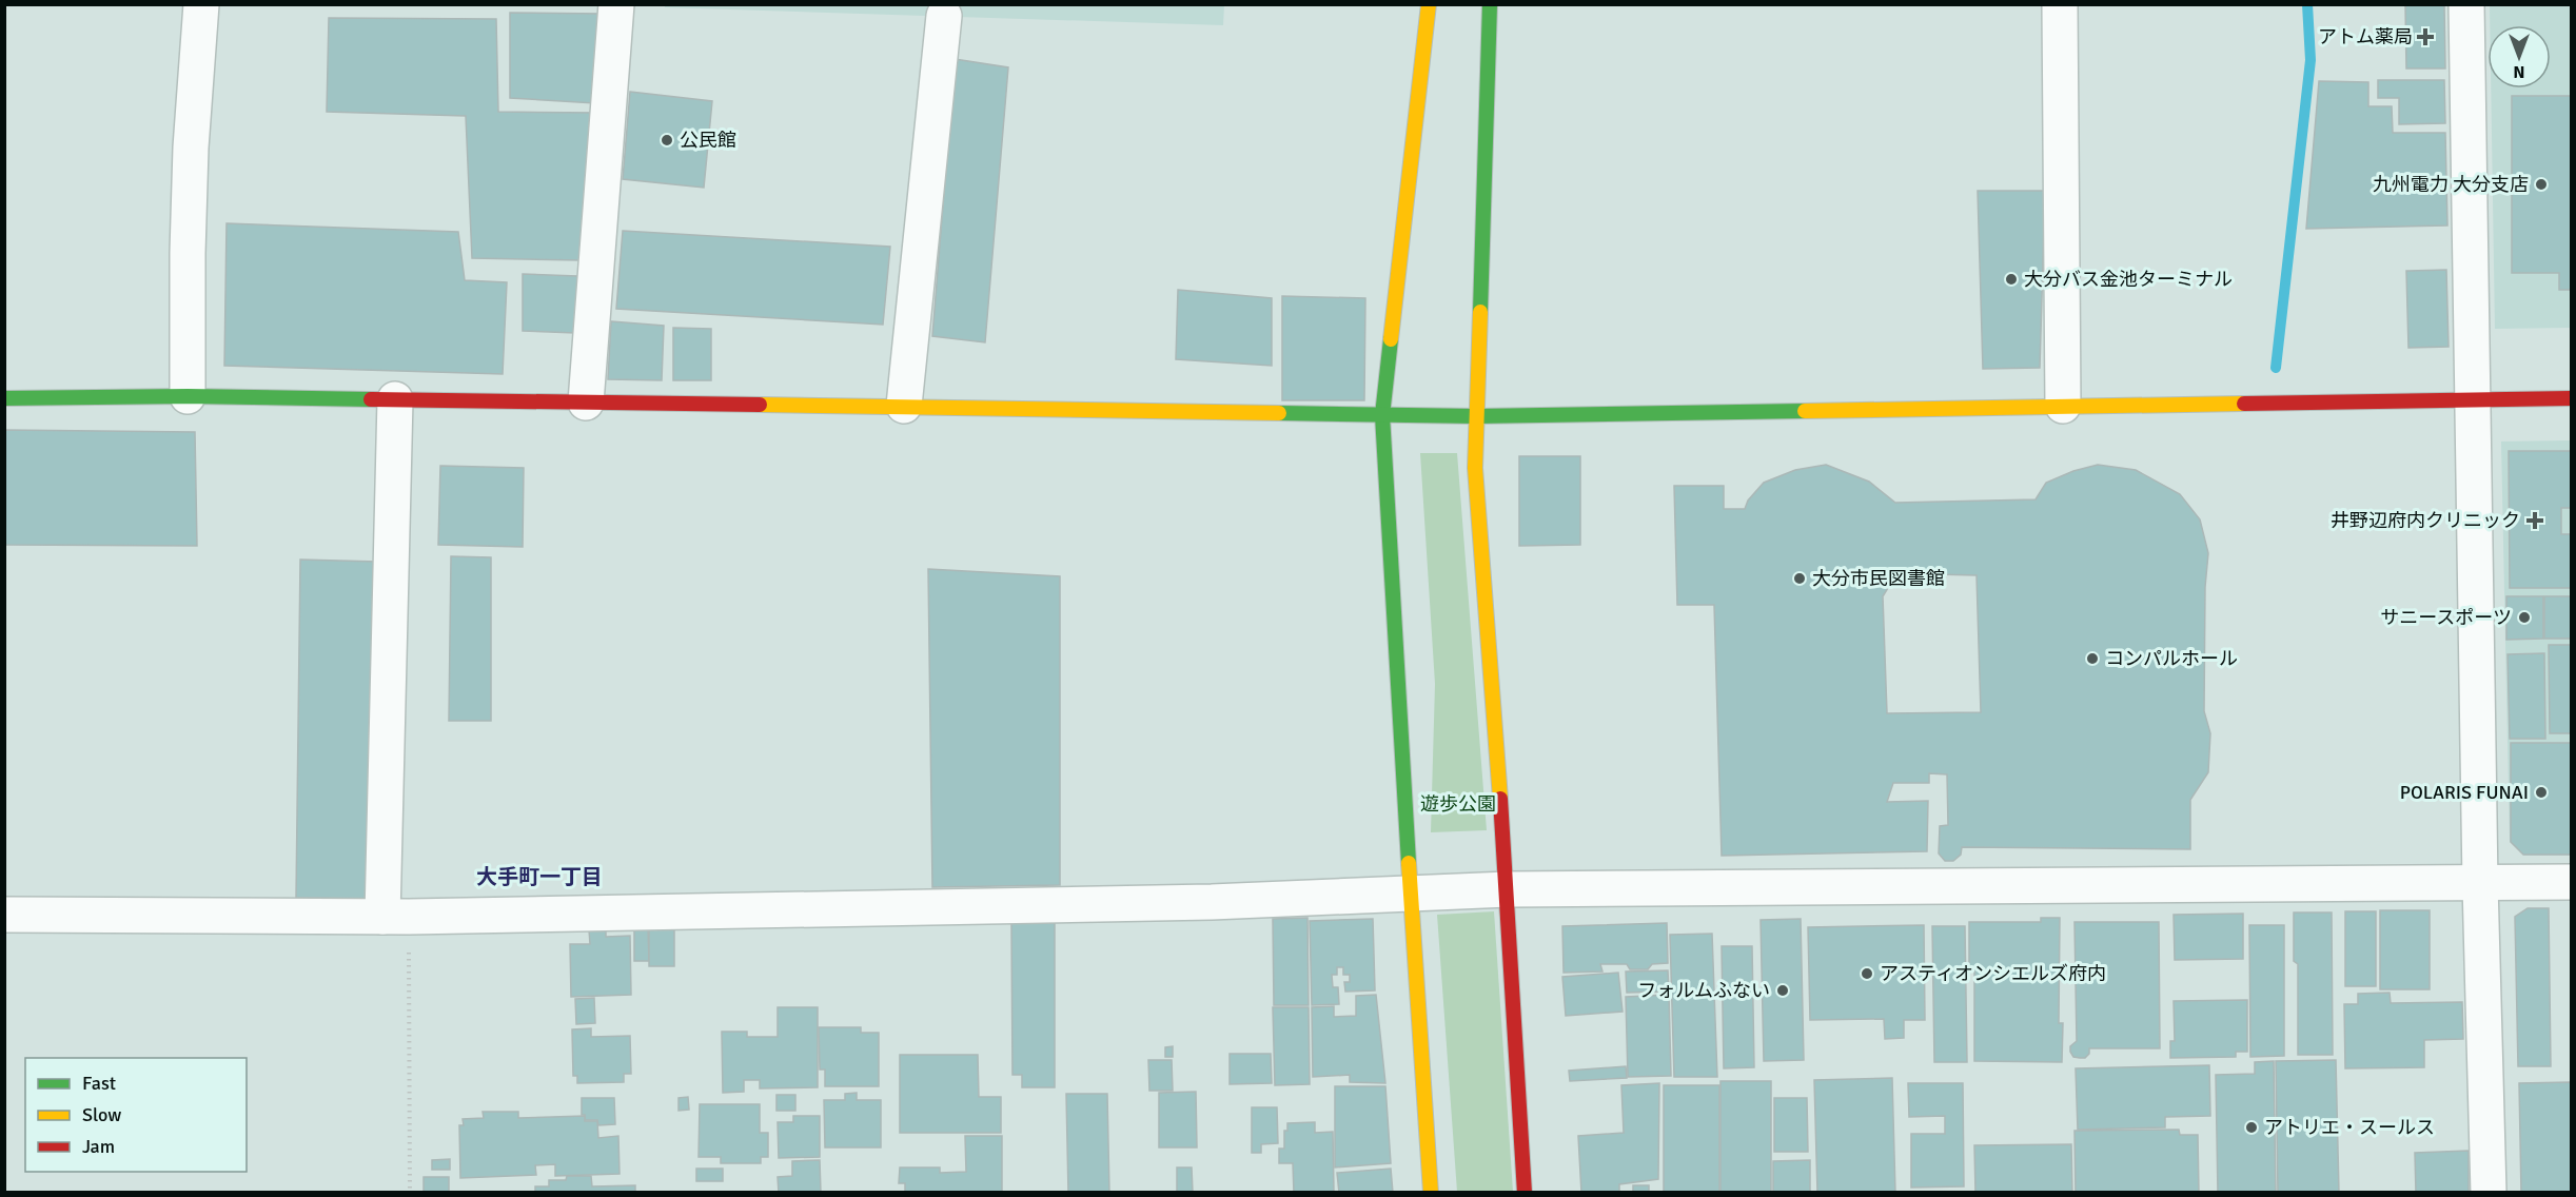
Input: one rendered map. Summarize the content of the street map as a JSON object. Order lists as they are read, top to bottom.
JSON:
{
  "districts": ["大手町一丁目"],
  "parks": ["遊歩公園"],
  "places": {
    "health": ["アトム薬局", "井野辺府内クリニック"],
    "other": [
      "公民館",
      "九州電力 大分支店",
      "大分バス金池ターミナル",
      "大分市民図書館",
      "サニースポーツ",
      "コンパルホール",
      "POLARIS FUNAI",
      "アスティオンシエルズ府内",
      "フォルムふない",
      "アトリエ・スールス"
    ]
  },
  "legend": ["Fast", "Slow", "Jam"],
  "north": "bottom"
}
